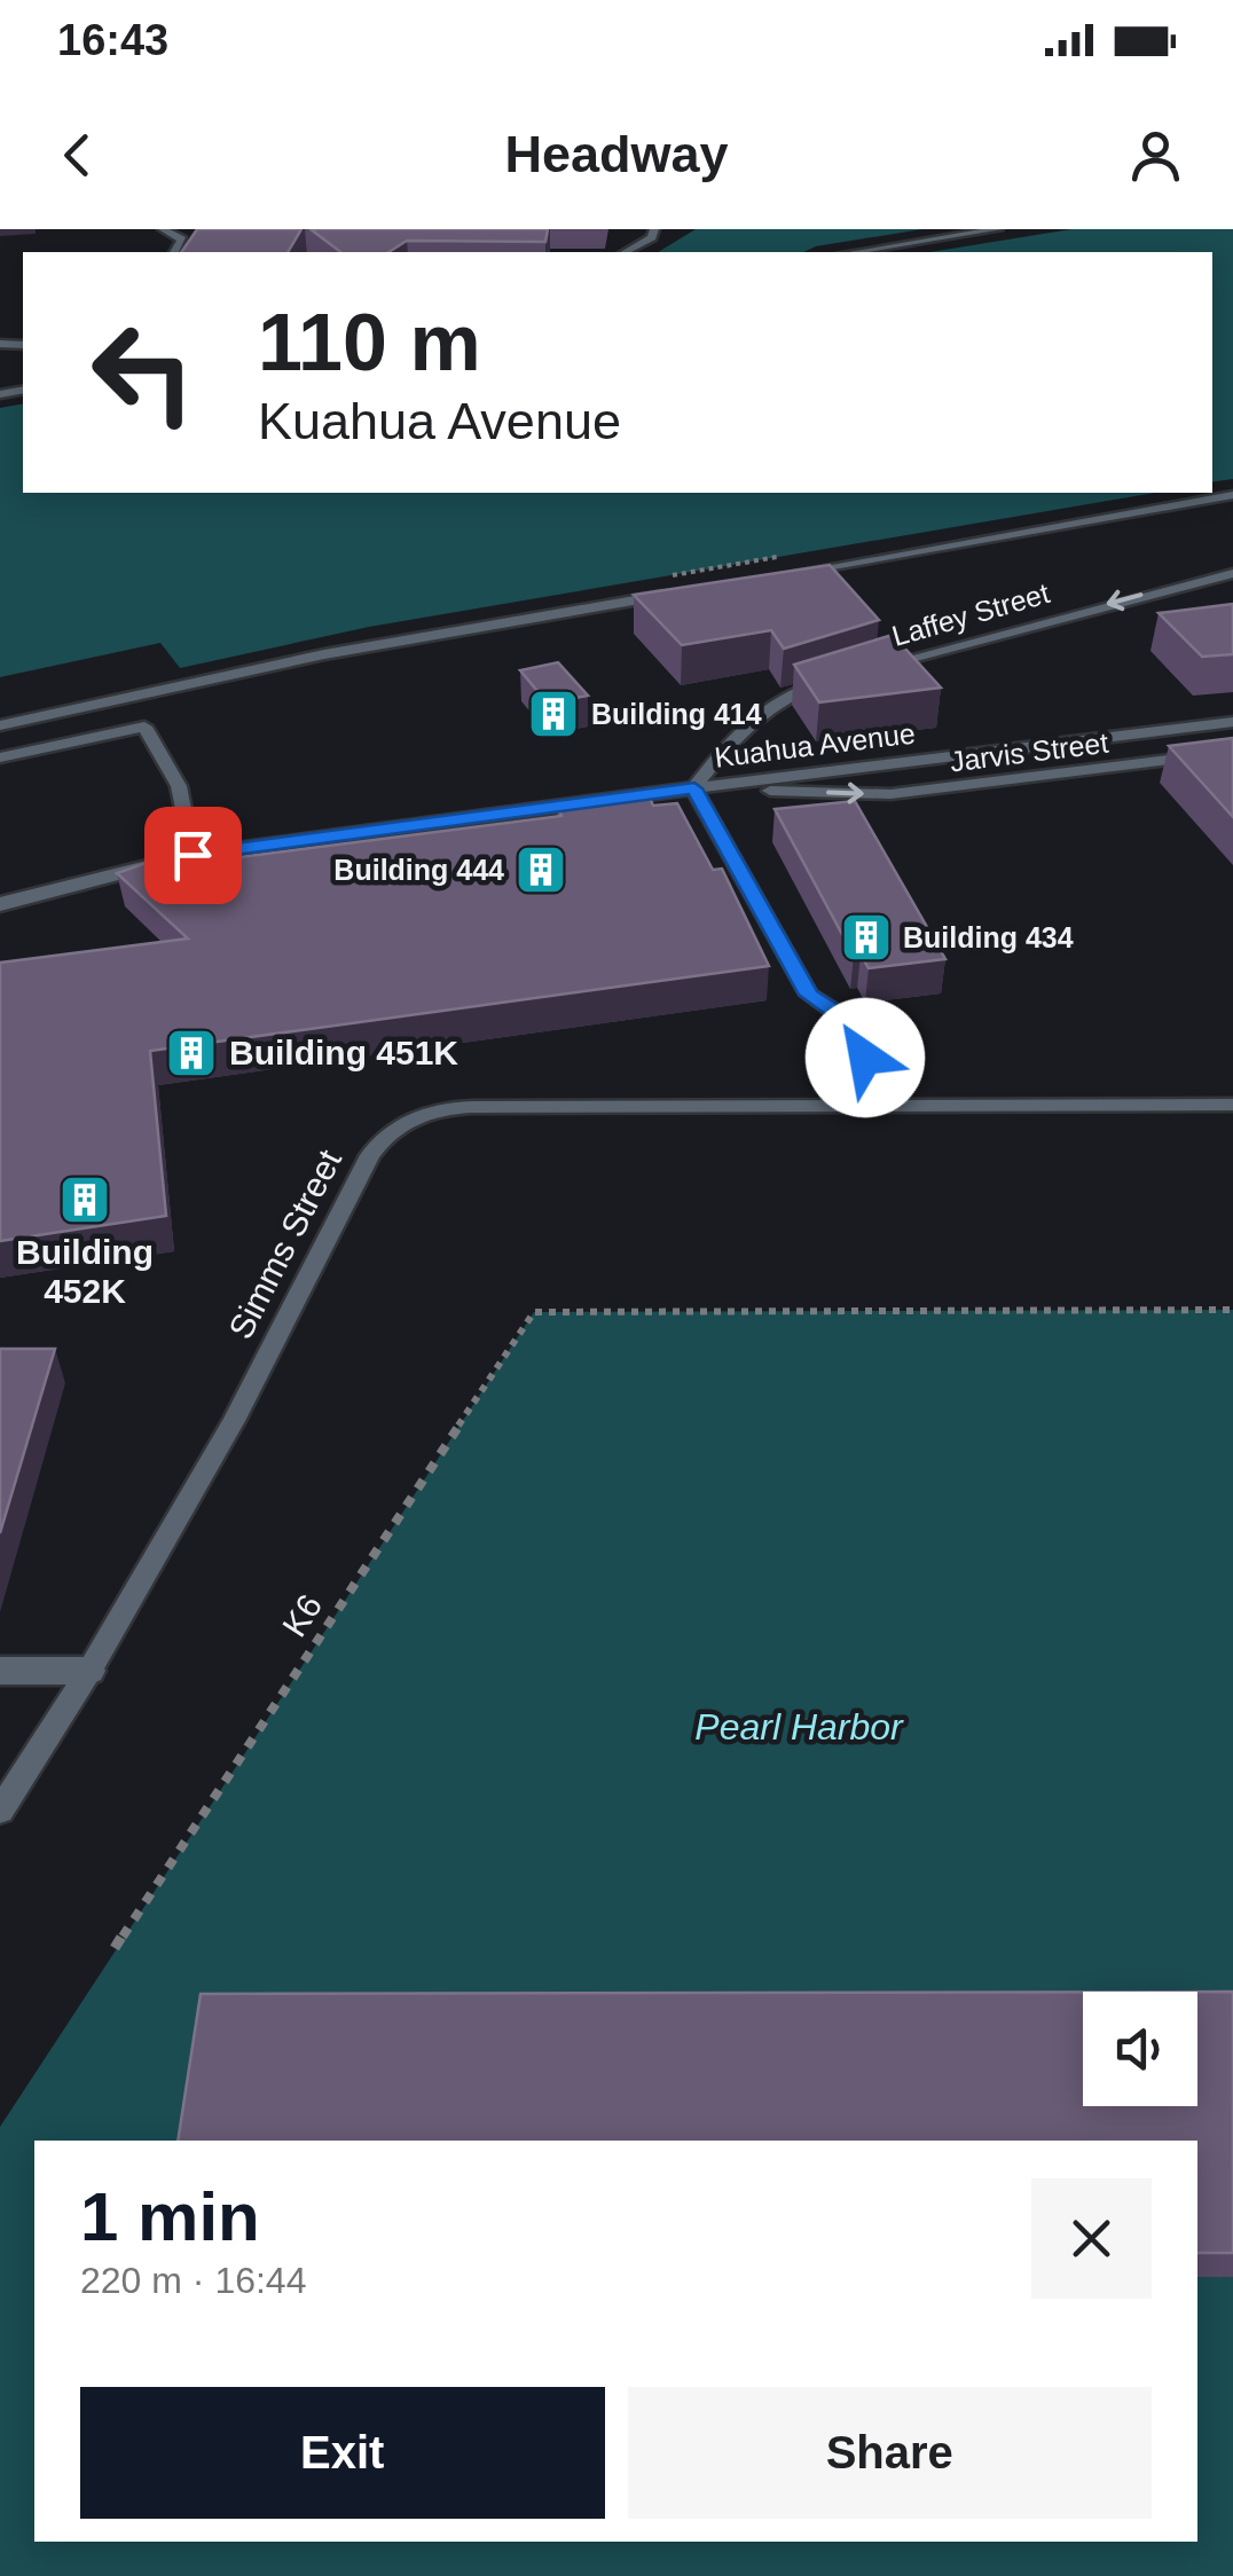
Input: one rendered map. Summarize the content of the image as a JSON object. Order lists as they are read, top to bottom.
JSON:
{
  "streets": {
    "street": ["Kuahua Avenue"],
    "lane": ["Laffey Street", "Jarvis Street", "Simms Street"],
    "path": ["K6"]
  },
  "crossings": [
    ["Kuahua Avenue", "Jarvis Street"]
  ],
  "one_way": ["Jarvis Street"],
  "water": ["Pearl Harbor"],
  "places": {
    "building": [
      "Building 414",
      "Building 444",
      "Building 434",
      "Building 451K",
      "Building 452K"
    ]
  },
  "page": {
    "status": "16:43",
    "header": "Headway",
    "turn": ["110 m", "Kuahua Avenue"],
    "heading": ["1 min", "220 m · 16:44"],
    "buttons": ["Exit", "Share"]
  }
}
